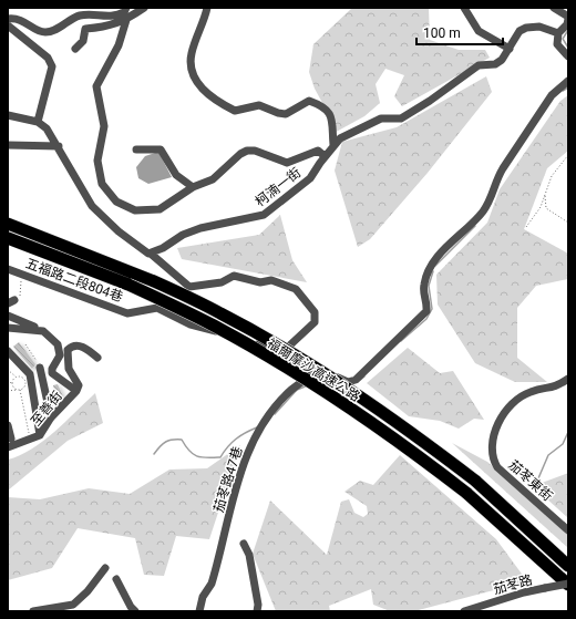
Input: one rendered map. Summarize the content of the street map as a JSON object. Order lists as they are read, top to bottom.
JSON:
{
  "streets": {
    "highway": ["福爾摩沙高速公路"],
    "street": [
      "柯湳一街",
      "五福路二段804巷",
      "至善街",
      "茄苳路47巷",
      "茄苳東街",
      "茄苳路"
    ]
  },
  "crossings": [
    ["福爾摩沙高速公路", "茄苳路"]
  ],
  "scale_bar": "100 m"
}
